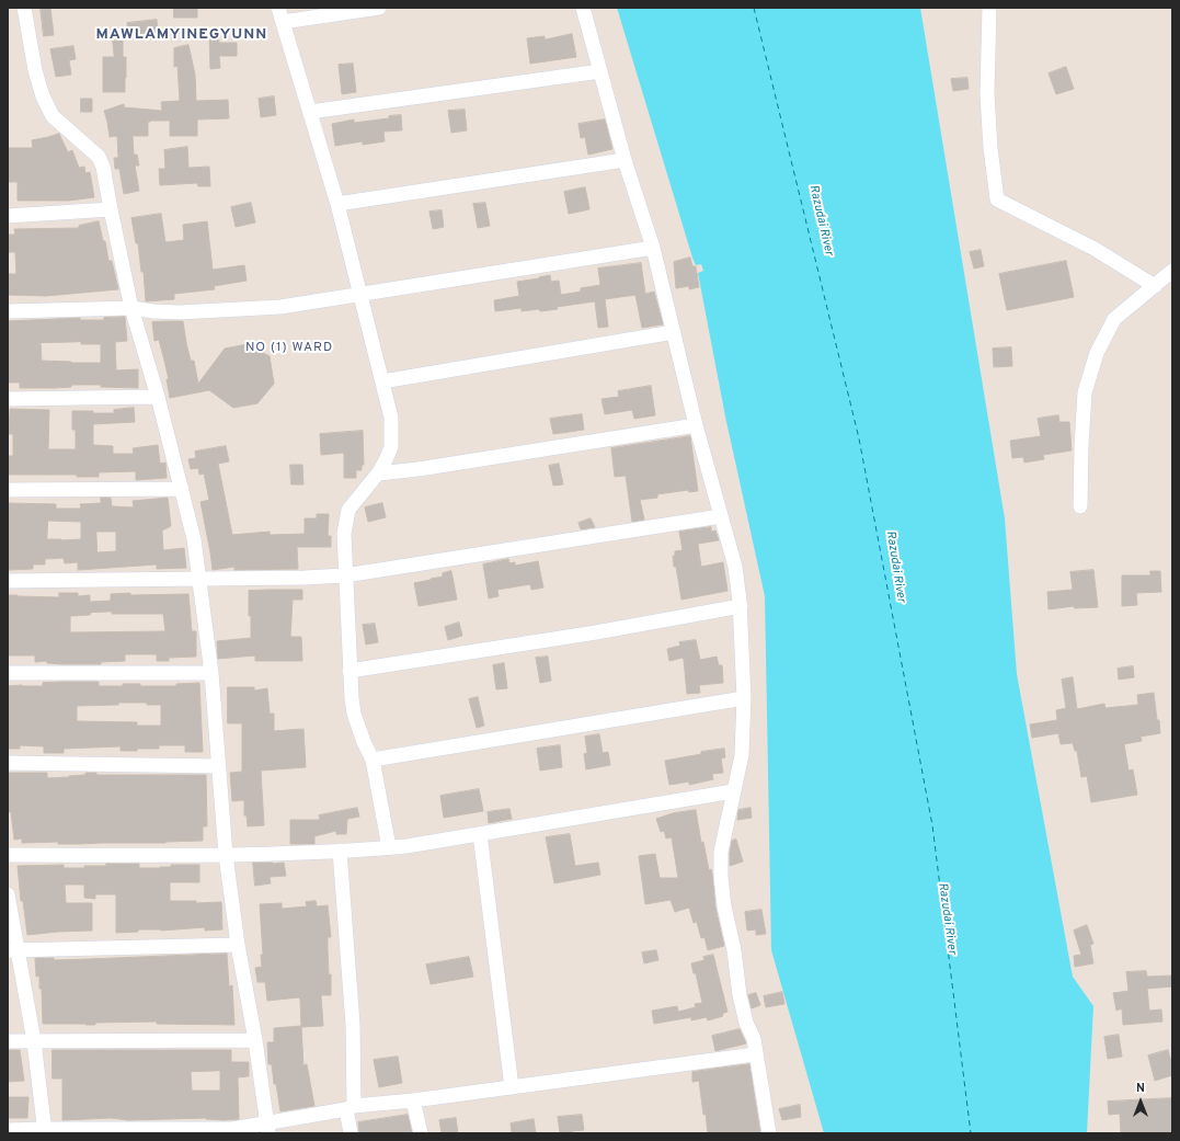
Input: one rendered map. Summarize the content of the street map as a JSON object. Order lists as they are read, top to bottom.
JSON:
{
  "districts": ["MAWLAMYINEGYUNN", "NO (1) WARD"],
  "water": ["Razudai River"],
  "north": "top"
}
